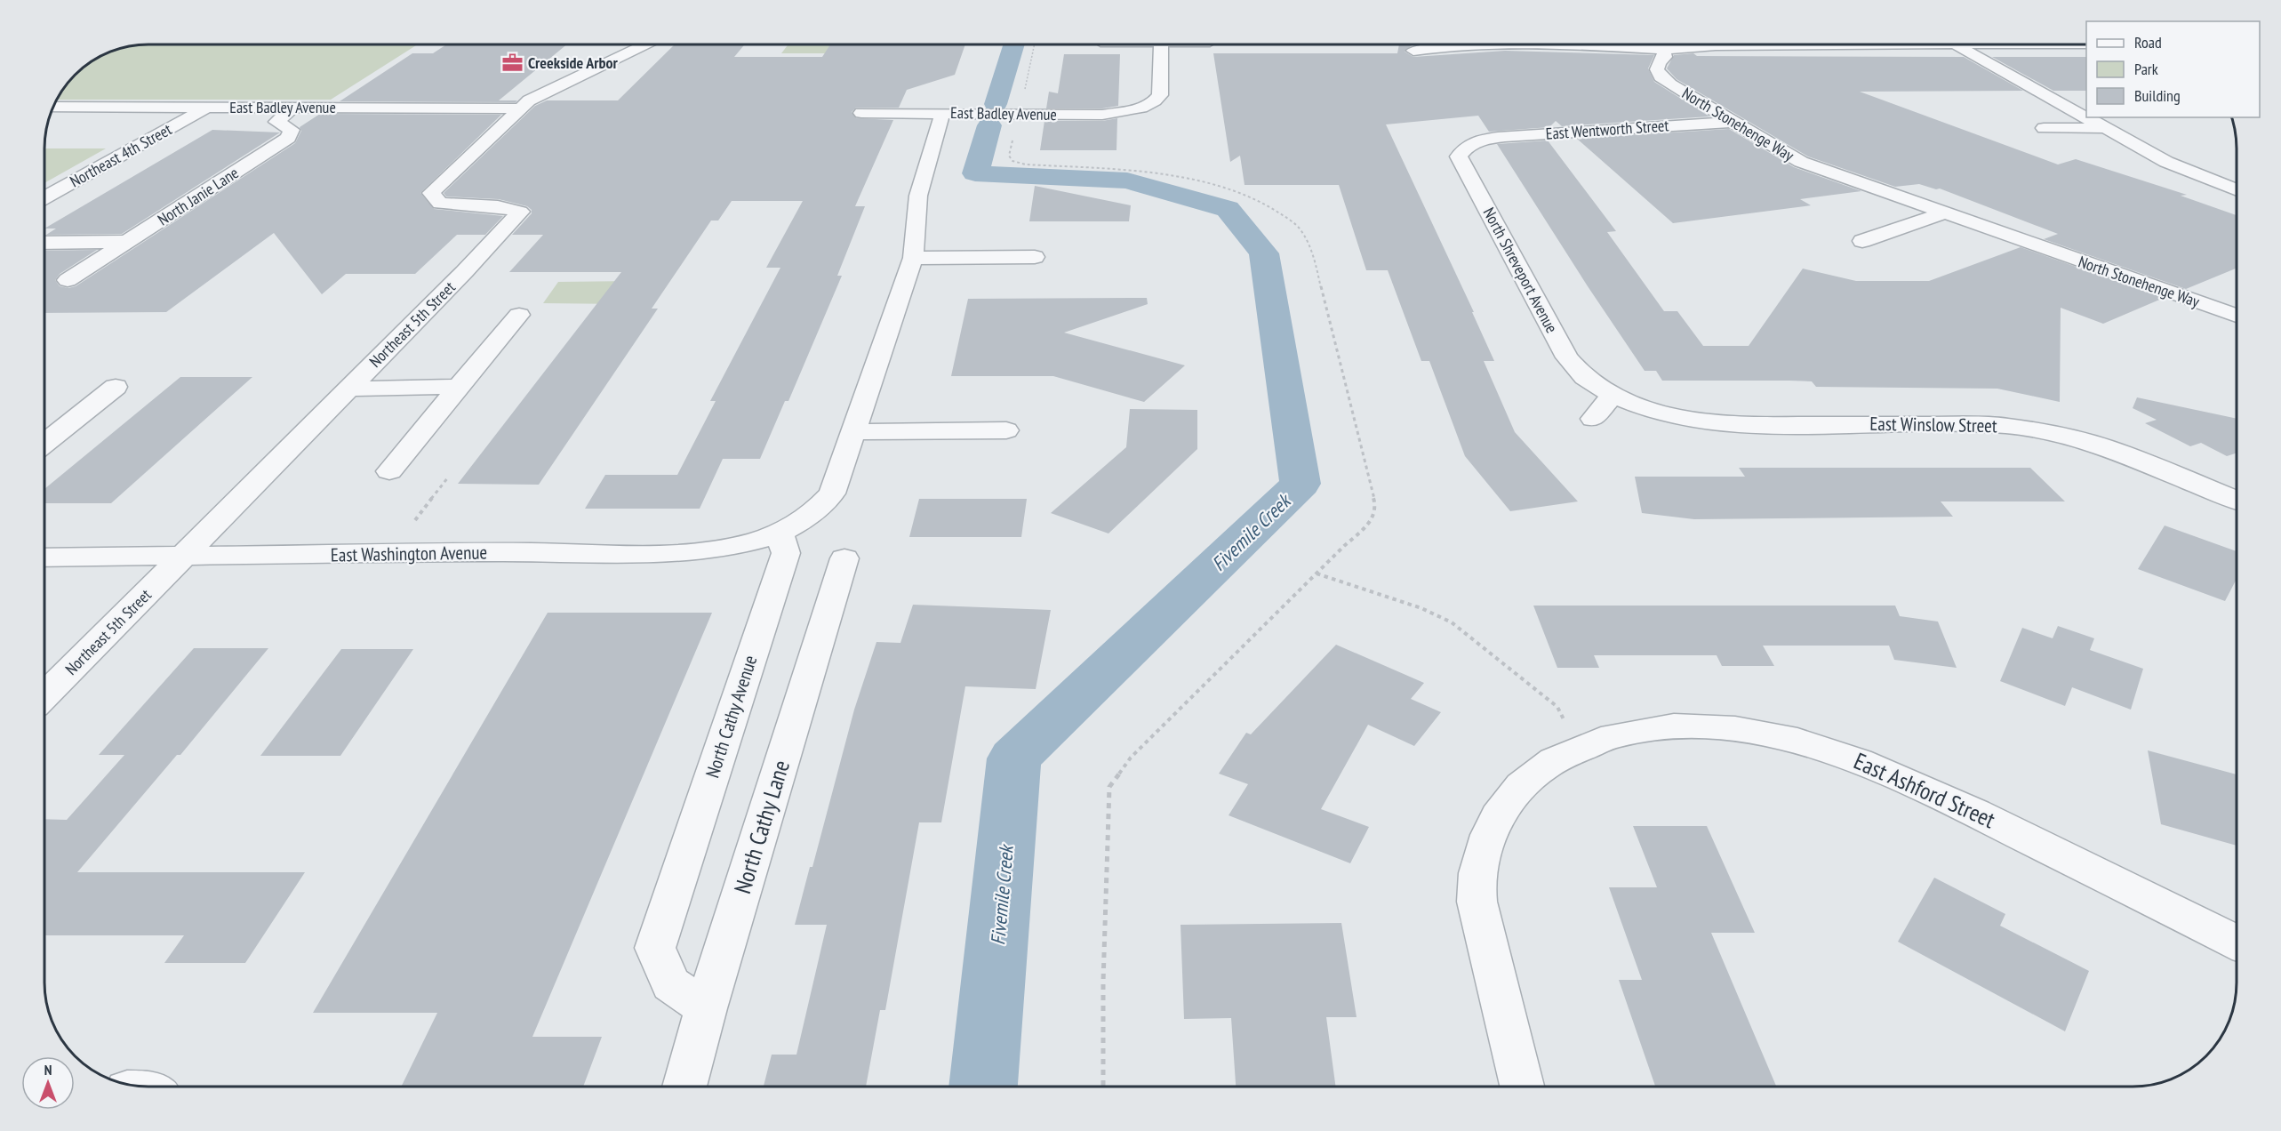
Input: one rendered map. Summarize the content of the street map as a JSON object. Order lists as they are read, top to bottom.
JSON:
{
  "streets": {
    "street": [
      "East Badley Avenue",
      "North Stonehenge Way",
      "East Wentworth Street",
      "Northeast 4th Street",
      "North Janie Lane",
      "North Shreveport Avenue",
      "Northeast 5th Street",
      "East Winslow Street",
      "East Washington Avenue",
      "North Cathy Avenue",
      "East Ashford Street",
      "North Cathy Lane"
    ]
  },
  "crossings": [
    ["East Badley Avenue", "Northeast 4th Street"],
    ["East Badley Avenue", "North Janie Lane"],
    ["East Badley Avenue", "Northeast 5th Street"],
    ["North Stonehenge Way", "East Wentworth Street"],
    ["East Wentworth Street", "North Shreveport Avenue"],
    ["North Shreveport Avenue", "East Winslow Street"],
    ["Northeast 5th Street", "East Washington Avenue"],
    ["East Washington Avenue", "North Cathy Avenue"],
    ["North Cathy Avenue", "North Cathy Lane"]
  ],
  "water": ["Fivemile Creek"],
  "places": {
    "office": ["Creekside Arbor"]
  },
  "legend": ["Road", "Park", "Building"],
  "north": "top"
}
